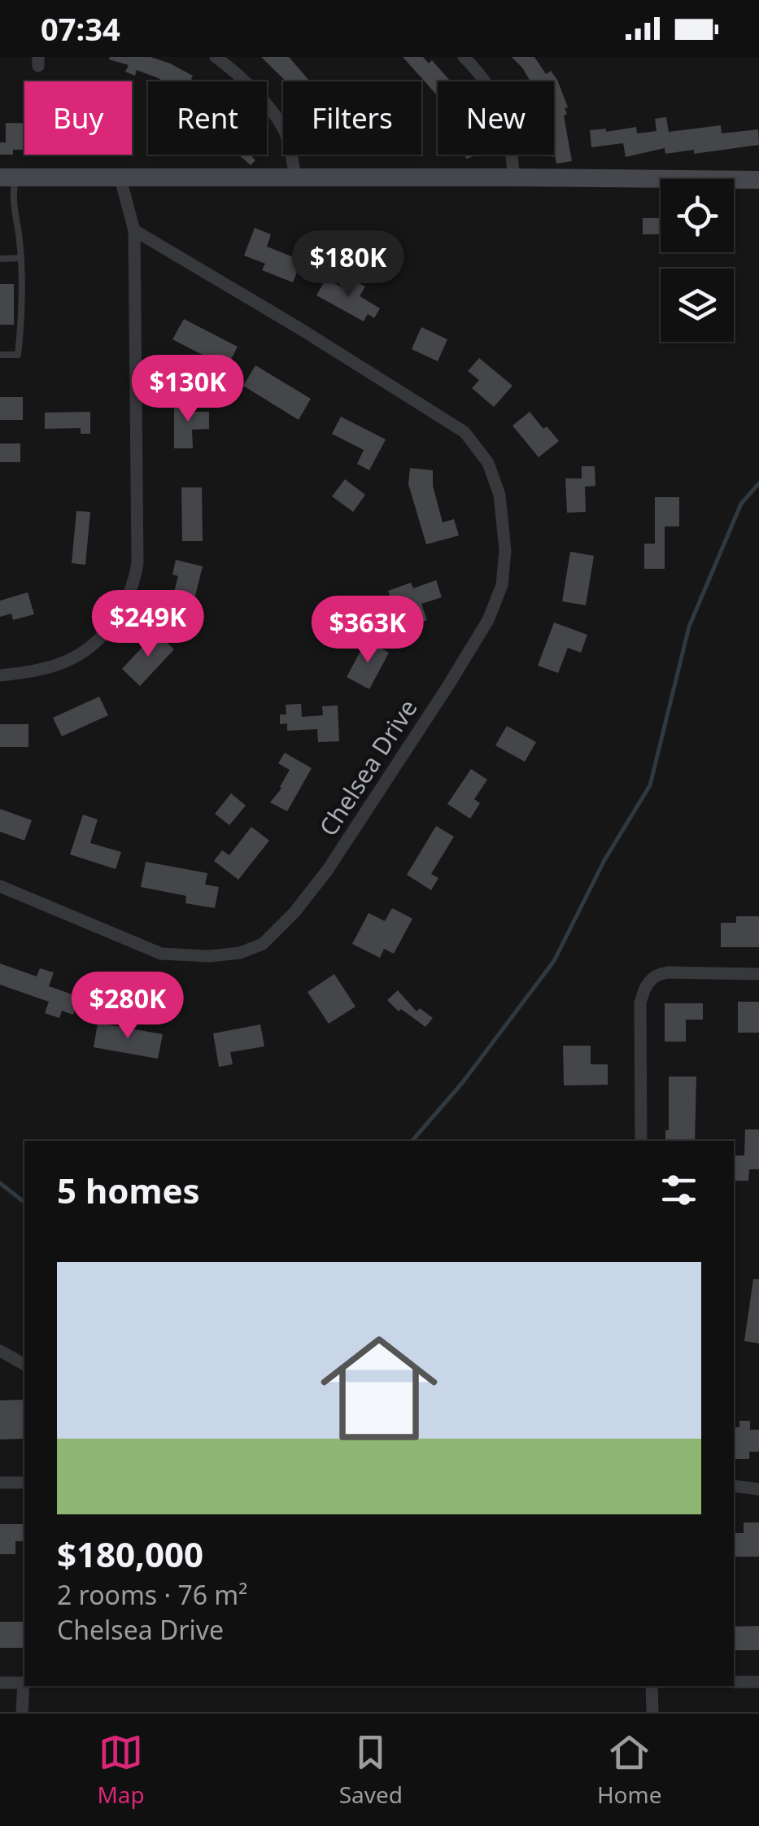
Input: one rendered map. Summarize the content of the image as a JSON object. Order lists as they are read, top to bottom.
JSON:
{
  "streets": {
    "street": ["Chelsea Drive"]
  },
  "page": {
    "status": "07:34",
    "chip": [
      "Buy",
      "Rent",
      "Filters",
      "New"
    ],
    "price": [
      "$180K",
      "$130K",
      "$249K",
      "$363K",
      "$280K"
    ],
    "heading": "5 homes",
    "list": [
      {
        "name": "$180,000",
        "note": "2 rooms · 76 m² · Chelsea Drive"
      }
    ],
    "tabs": ["Map", "Saved", "Home"]
  }
}
